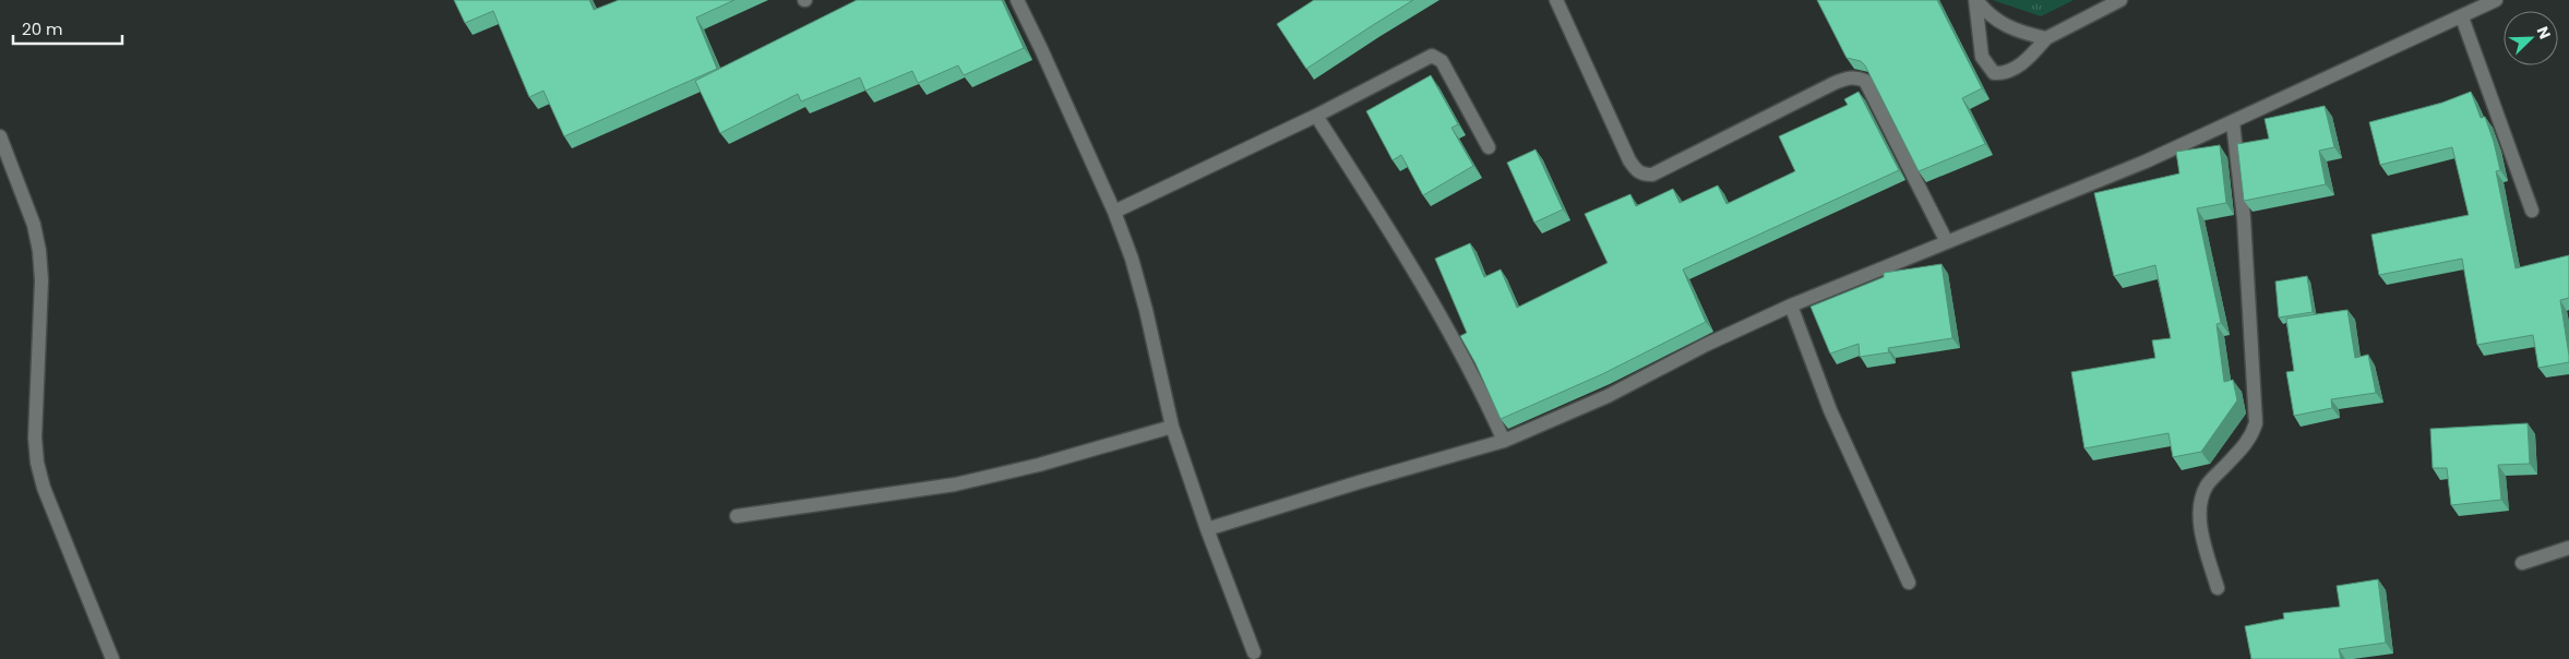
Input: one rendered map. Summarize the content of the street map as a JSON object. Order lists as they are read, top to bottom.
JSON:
{
  "scale_bar": "20 m",
  "north": "top right"
}
